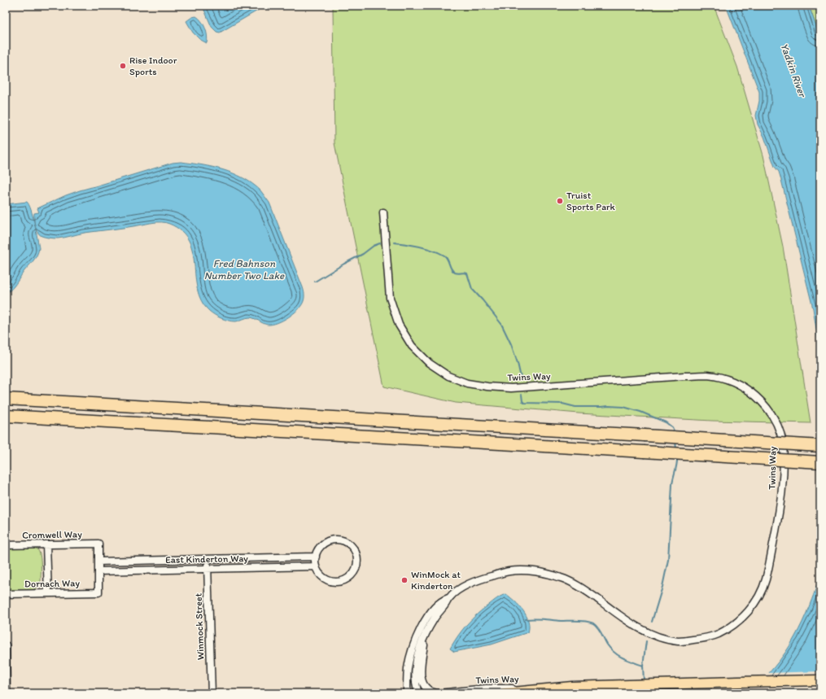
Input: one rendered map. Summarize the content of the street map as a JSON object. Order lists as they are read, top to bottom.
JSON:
{
  "streets": {
    "street": [
      "Twins Way",
      "Cromwell Way",
      "East Kinderton Way",
      "Dornach Way",
      "Winmock Street"
    ]
  },
  "crossings": [
    ["Cromwell Way", "East Kinderton Way"],
    ["East Kinderton Way", "Dornach Way"],
    ["East Kinderton Way", "Winmock Street"]
  ],
  "water": ["Yadkin River", "Fred Bahnson Number Two Lake"],
  "places": ["Rise Indoor Sports", "Truist Sports Park", "WinMock at Kinderton"]
}
